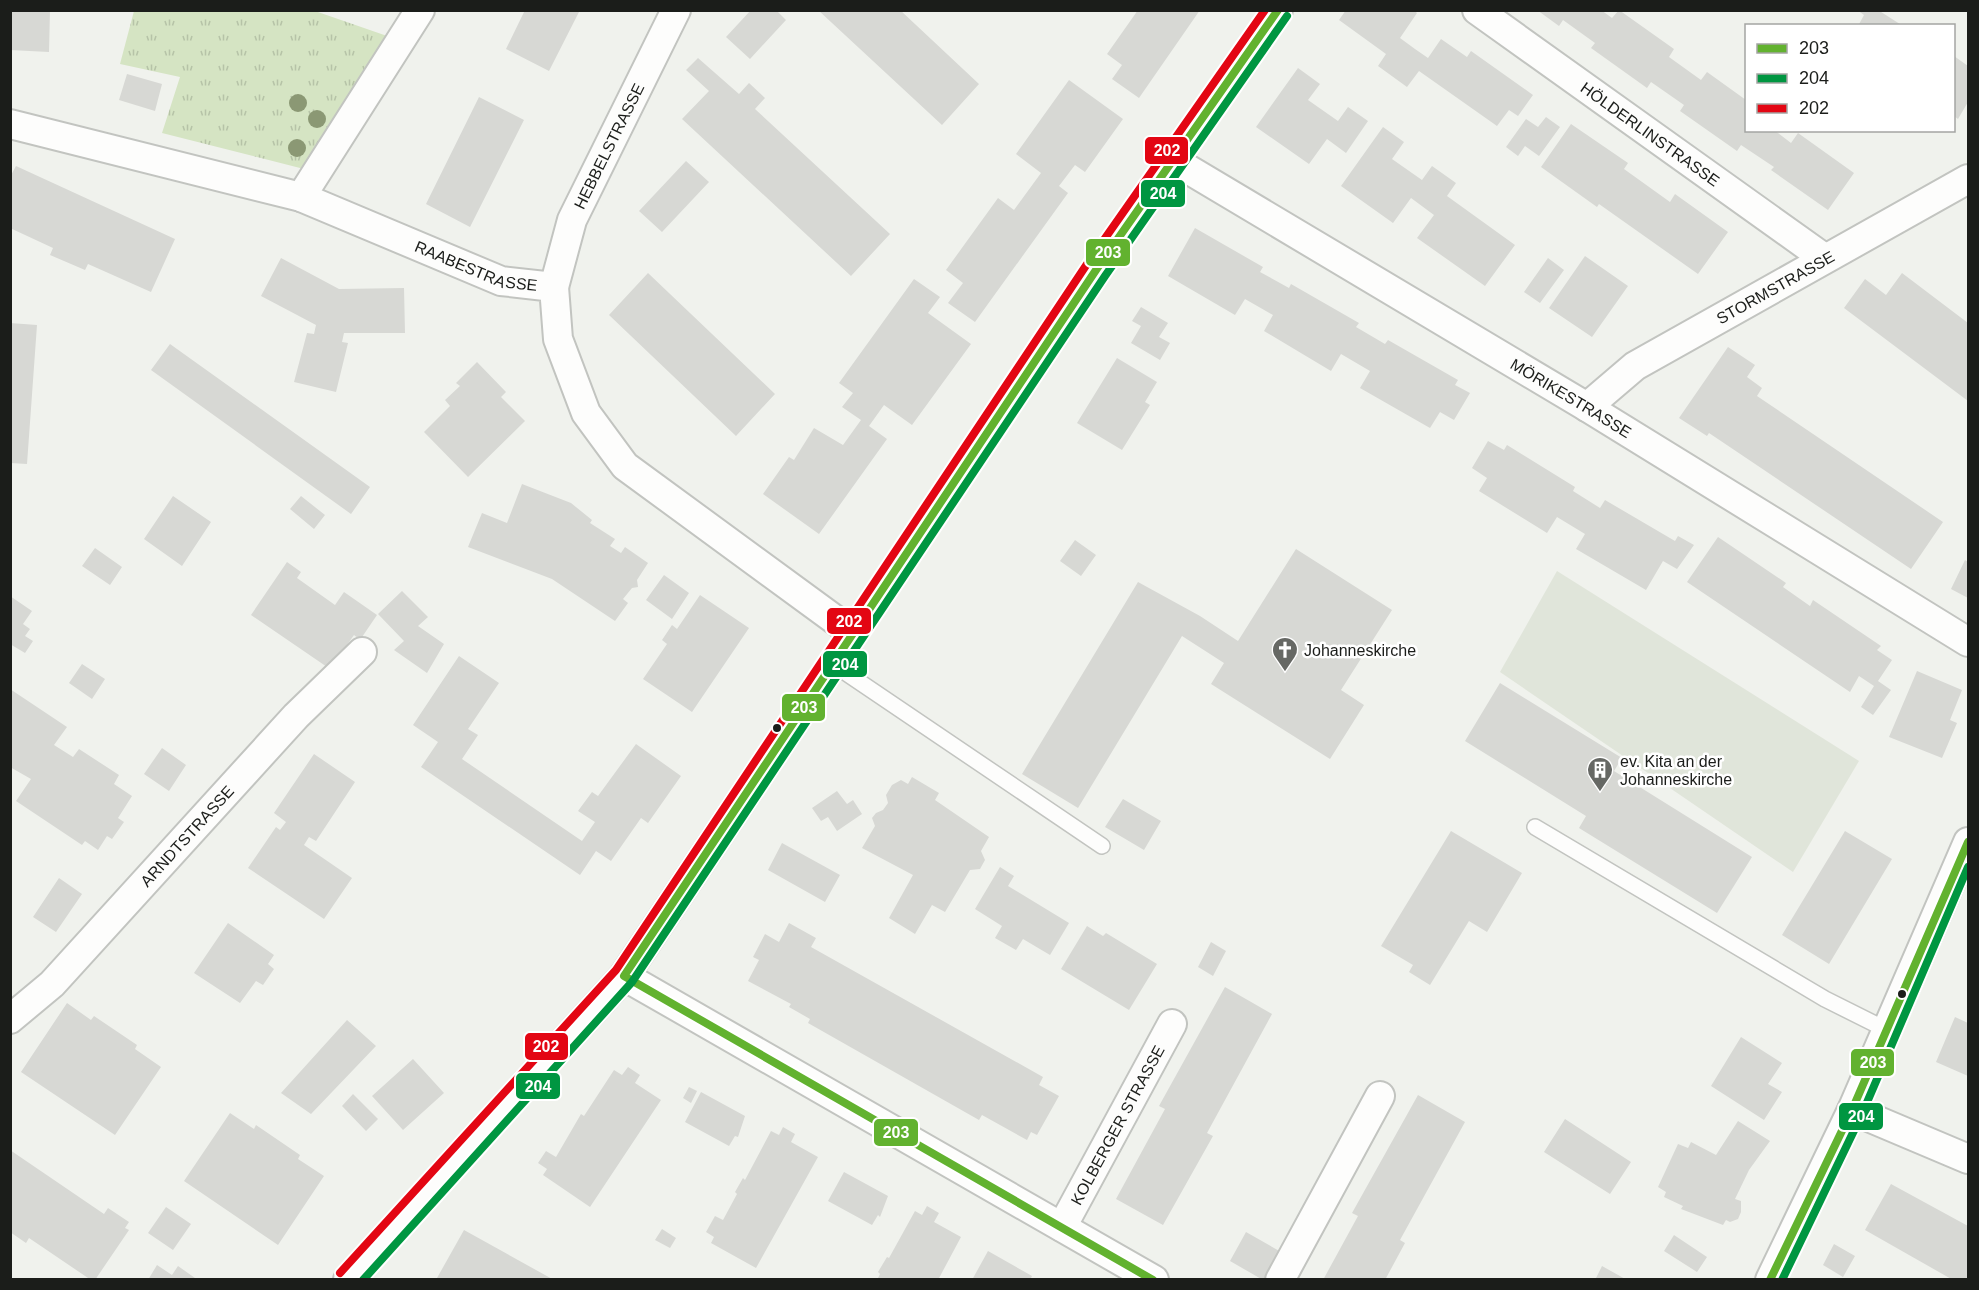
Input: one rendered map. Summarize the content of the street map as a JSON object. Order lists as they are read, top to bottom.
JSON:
{
  "streets": {
    "street": [
      "HÖLDERLINSTRASSE",
      "HEBBELSTRASSE",
      "RAABESTRASSE",
      "STORMSTRASSE",
      "MÖRIKESTRASSE",
      "ARNDTSTRASSE",
      "KOLBERGER STRASSE"
    ]
  },
  "crossings": [
    ["HÖLDERLINSTRASSE", "STORMSTRASSE"],
    ["HEBBELSTRASSE", "RAABESTRASSE"],
    ["STORMSTRASSE", "MÖRIKESTRASSE"]
  ],
  "places": {
    "church": ["Johanneskirche"],
    "building": ["ev. Kita an der Johanneskirche"]
  },
  "lines": ["transit line 203", "transit line 202", "transit line 204"],
  "legend": ["203", "204", "202"]
}
